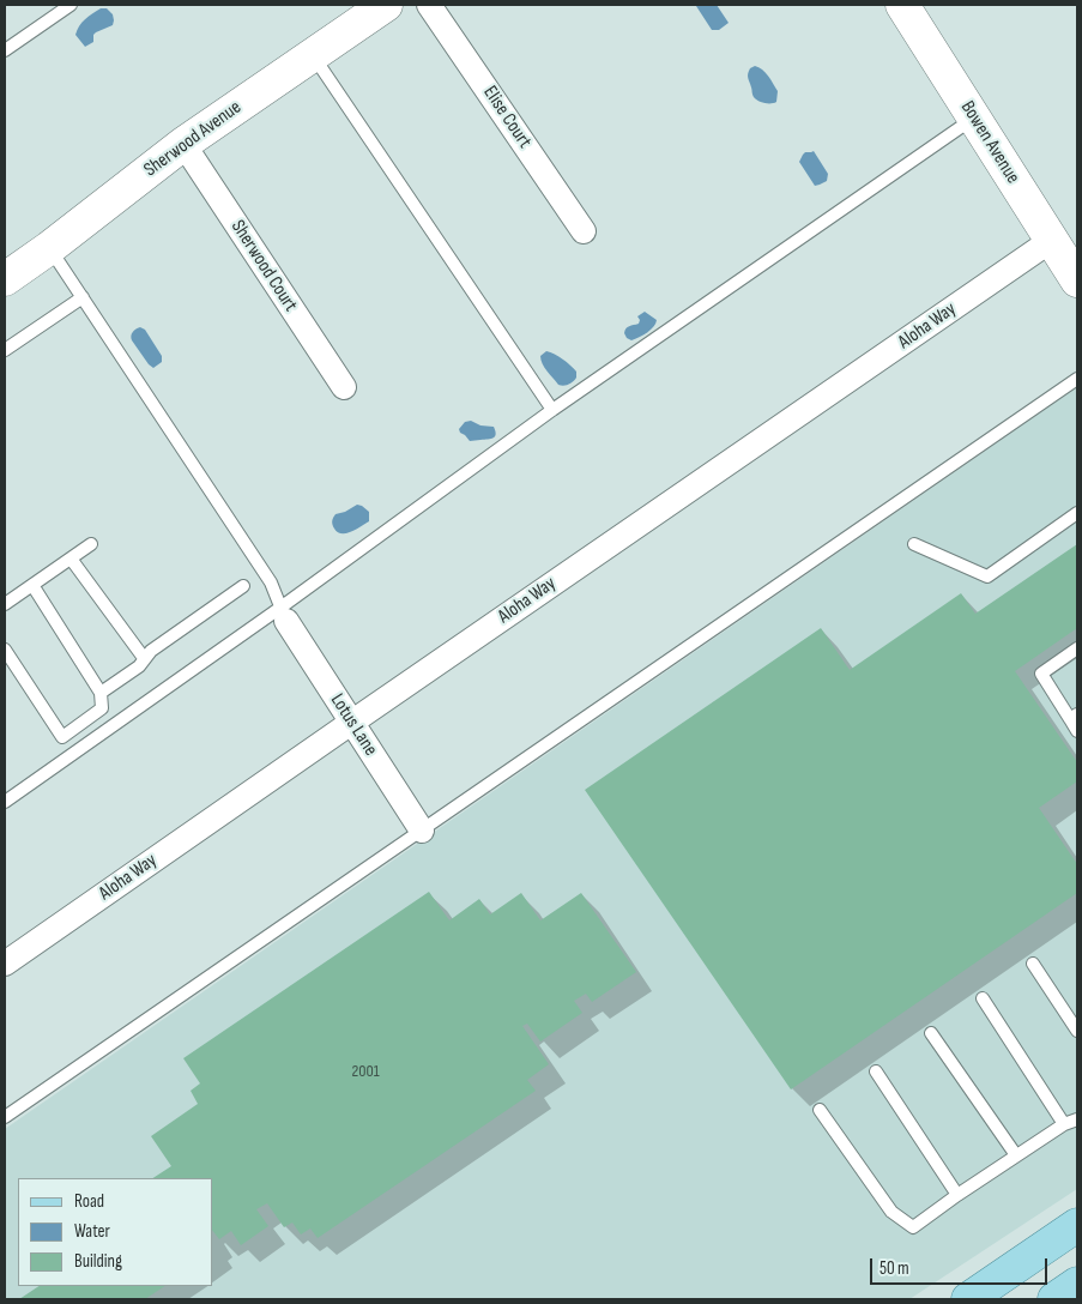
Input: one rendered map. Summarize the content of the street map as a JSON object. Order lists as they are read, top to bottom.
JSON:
{
  "streets": {
    "street": [
      "Elise Court",
      "Sherwood Avenue",
      "Bowen Avenue",
      "Sherwood Court",
      "Aloha Way",
      "Lotus Lane"
    ]
  },
  "crossings": [
    ["Sherwood Avenue", "Sherwood Court"],
    ["Bowen Avenue", "Aloha Way"],
    ["Aloha Way", "Lotus Lane"]
  ],
  "house_numbers": ["2001"],
  "legend": ["Road", "Water", "Building"],
  "scale_bar": "50 m"
}
